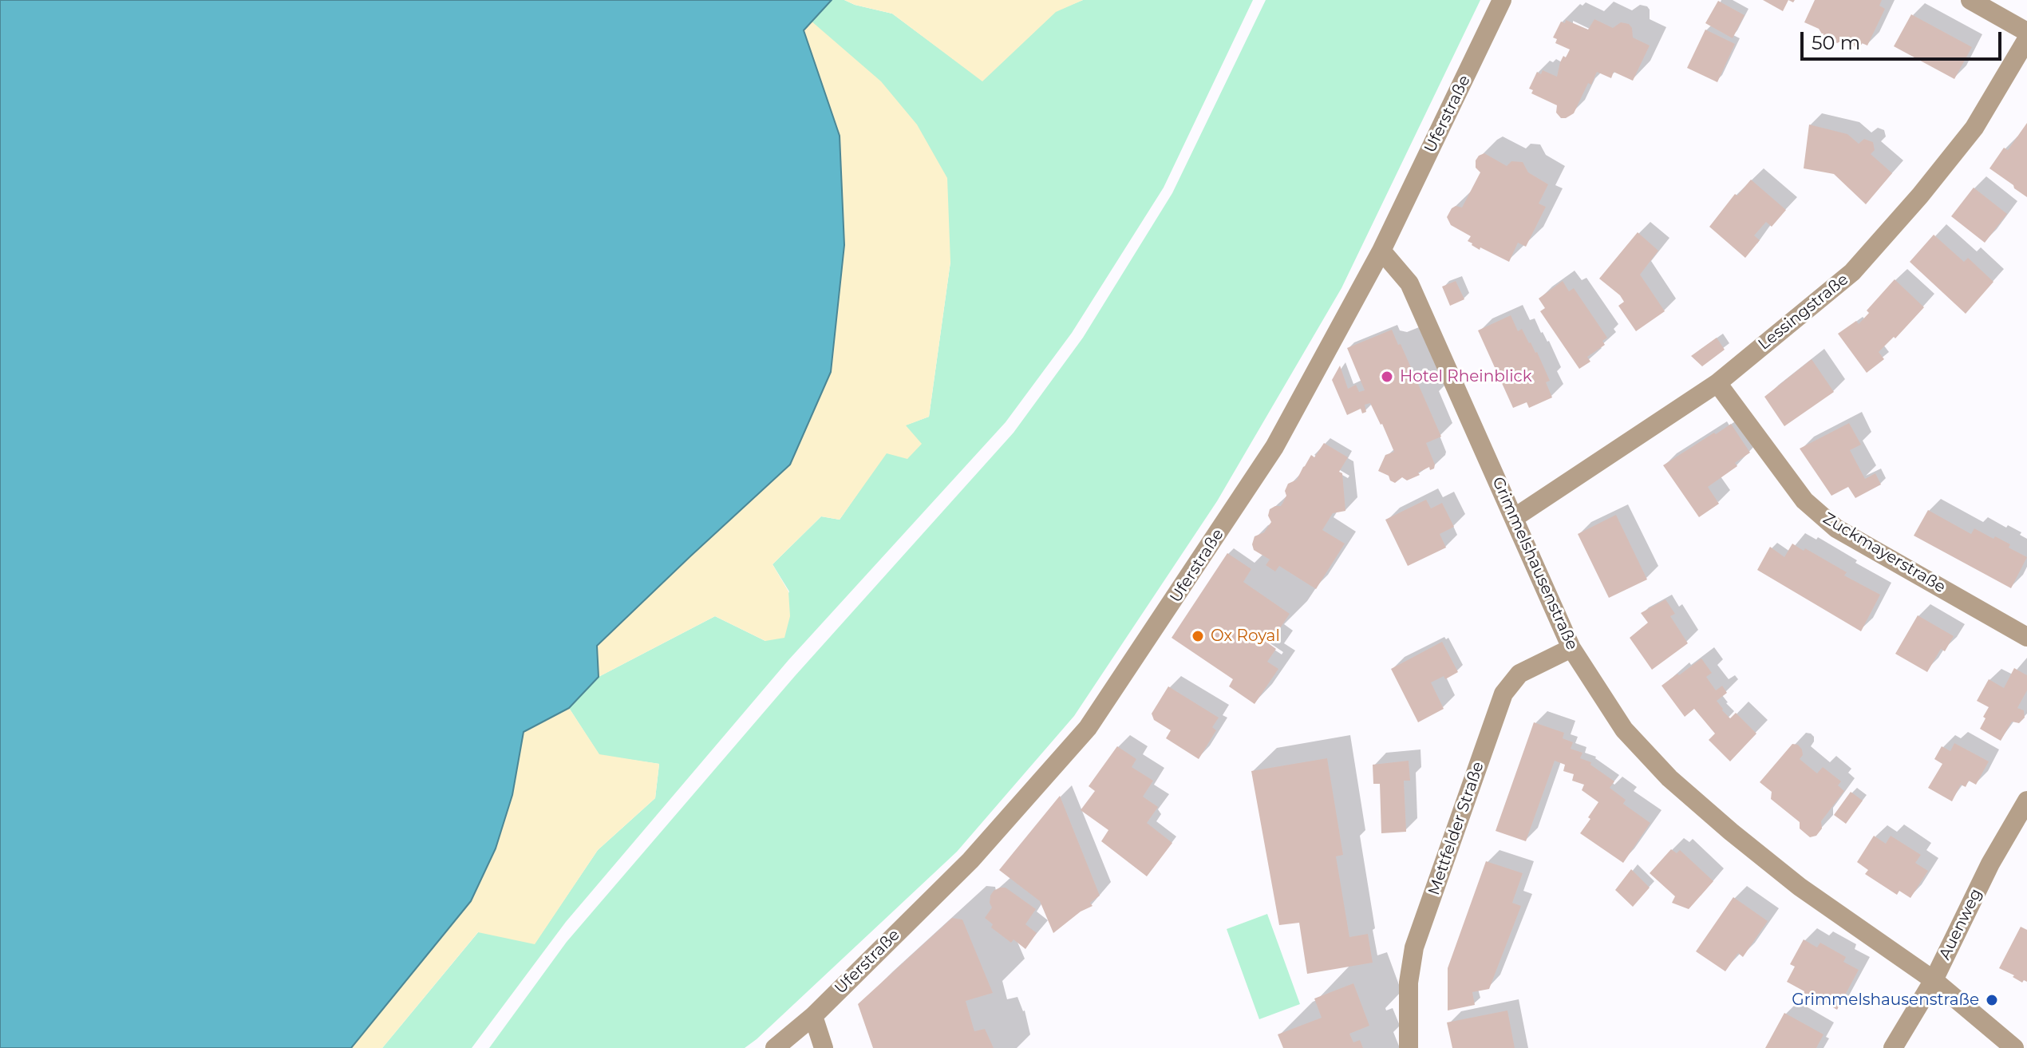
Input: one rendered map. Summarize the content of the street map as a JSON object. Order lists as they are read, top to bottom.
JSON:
{
  "streets": {
    "street": [
      "Uferstraße",
      "Lessingstraße",
      "Zuckmayerstraße",
      "Grimmelshausenstraße",
      "Mettfelder Straße",
      "Auenweg"
    ]
  },
  "crossings": [
    ["Uferstraße", "Grimmelshausenstraße"],
    ["Lessingstraße", "Zuckmayerstraße"],
    ["Lessingstraße", "Grimmelshausenstraße"],
    ["Grimmelshausenstraße", "Mettfelder Straße"],
    ["Grimmelshausenstraße", "Auenweg"]
  ],
  "places": ["Hotel Rheinblick", "Ox Royal", "Grimmelshausenstraße"],
  "scale_bar": "50 m"
}
